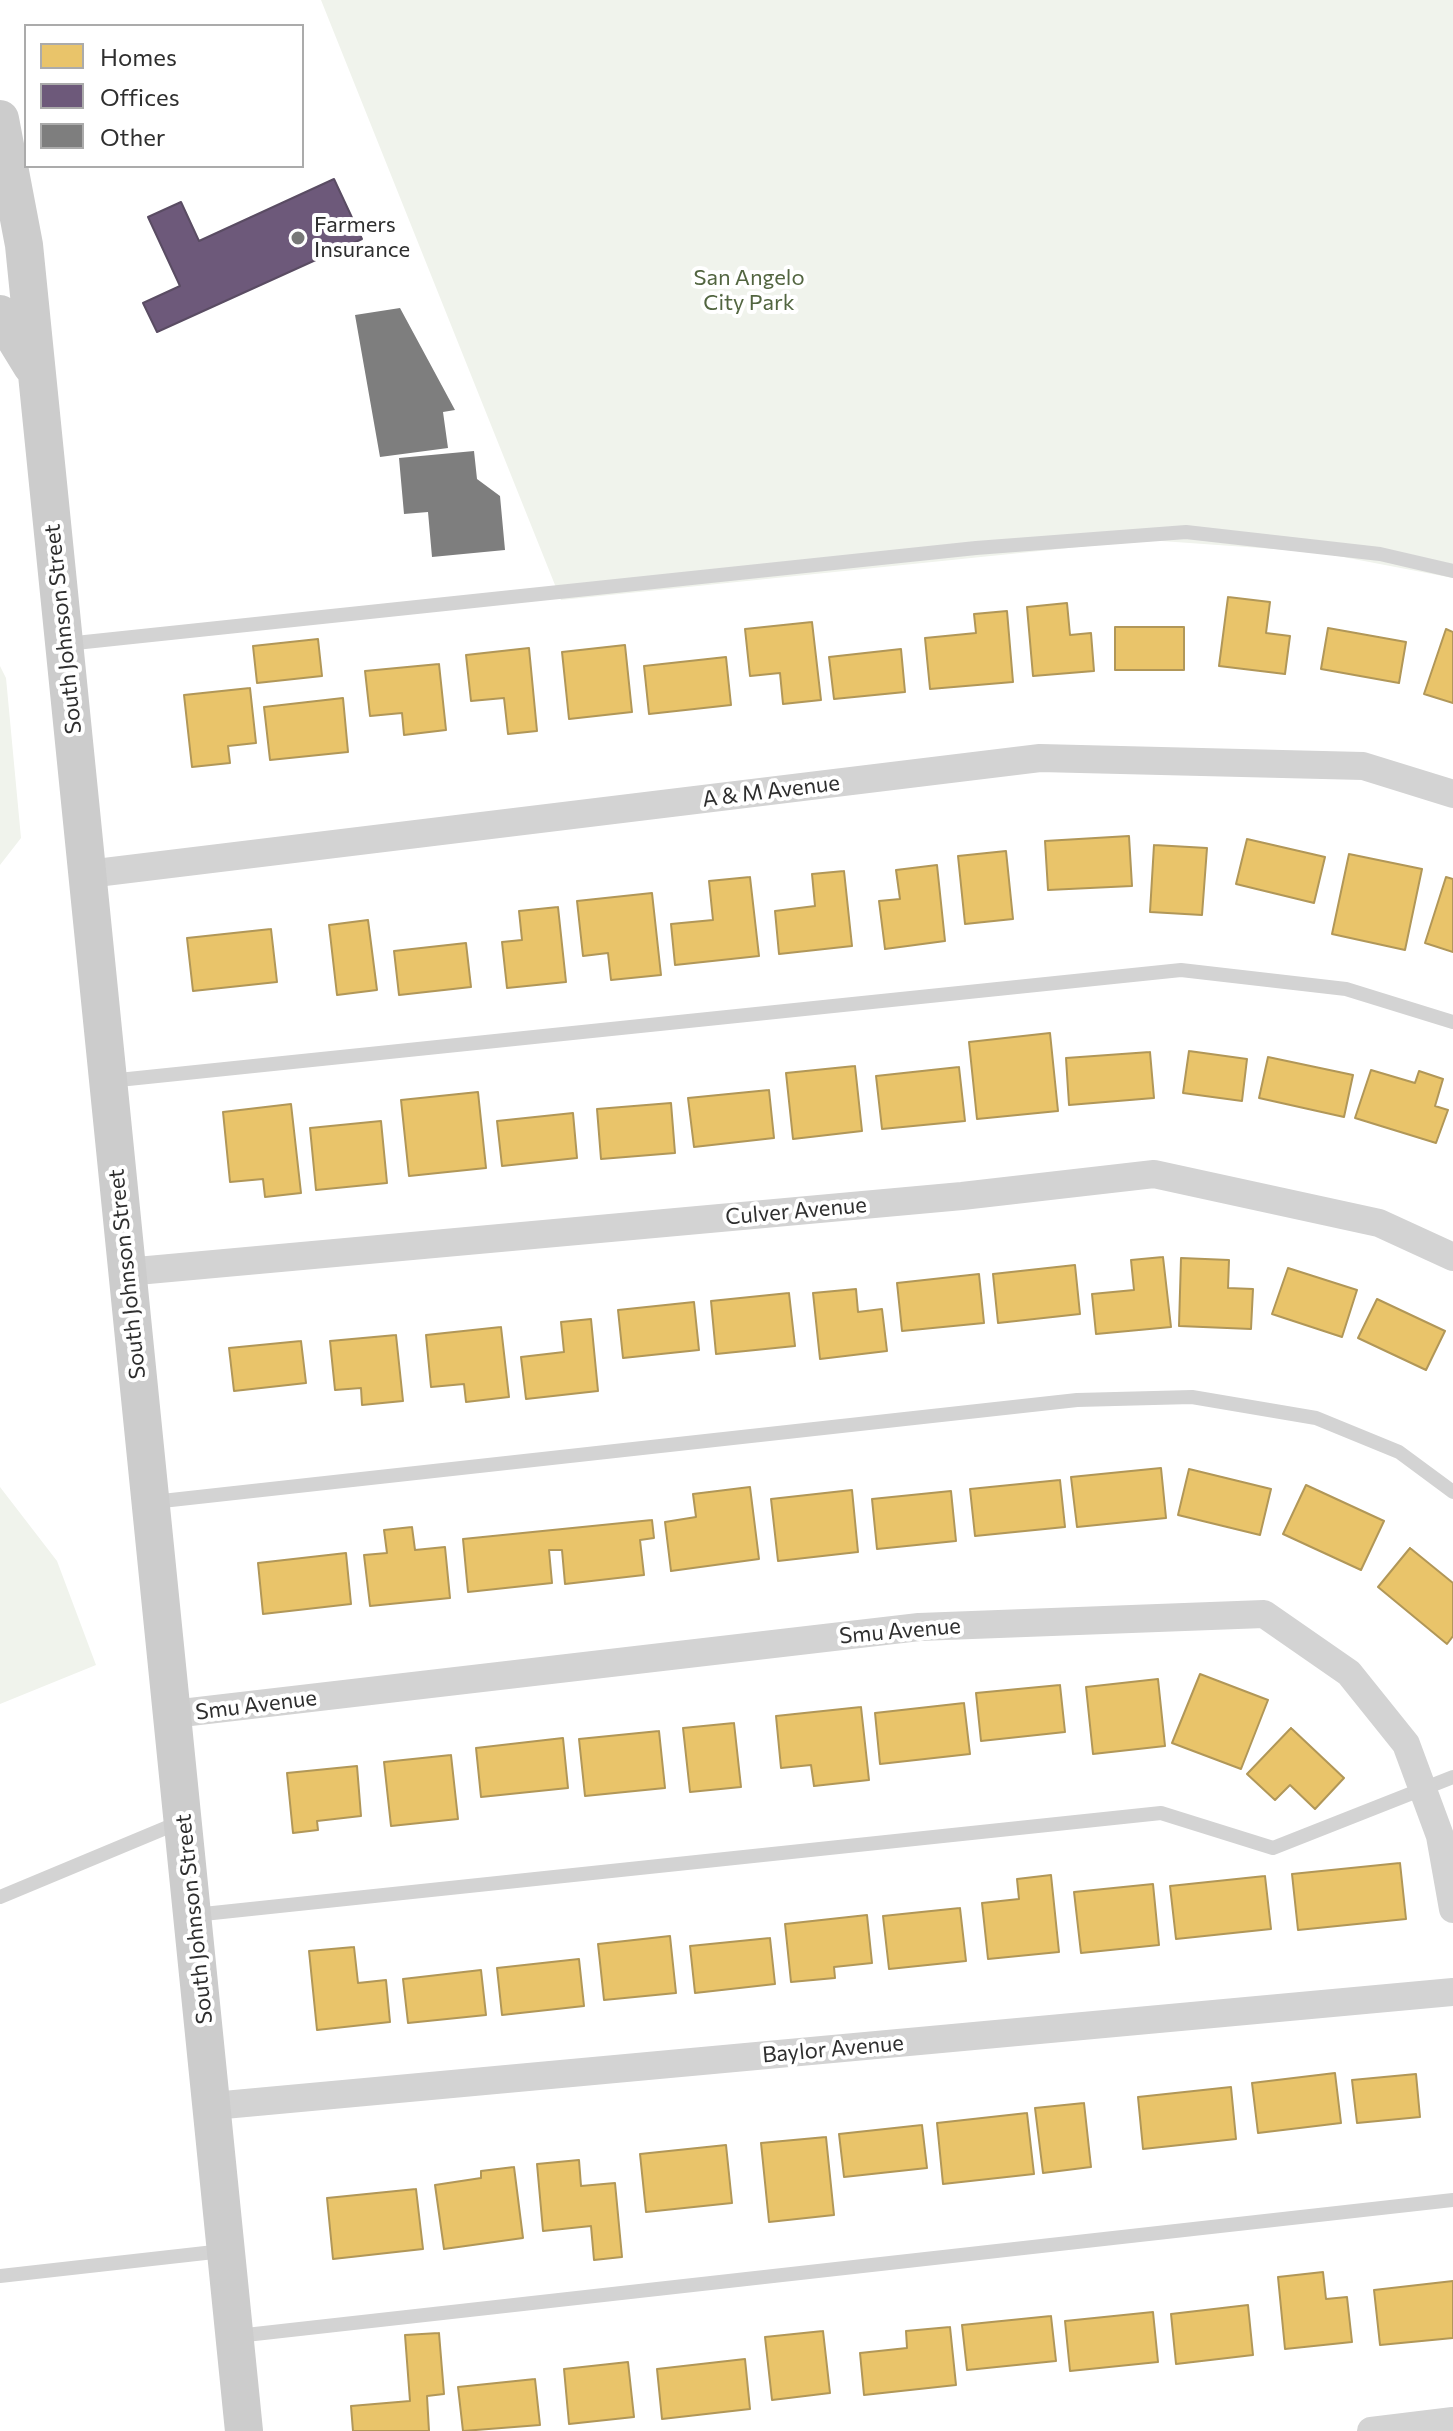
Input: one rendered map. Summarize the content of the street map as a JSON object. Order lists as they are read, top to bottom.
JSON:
{
  "streets": {
    "main road": ["South Johnson Street"],
    "street": [
      "A & M Avenue",
      "Culver Avenue",
      "Smu Avenue",
      "Baylor Avenue"
    ]
  },
  "crossings": [
    ["South Johnson Street", "A & M Avenue"],
    ["South Johnson Street", "Culver Avenue"],
    ["South Johnson Street", "Smu Avenue"],
    ["South Johnson Street", "Baylor Avenue"]
  ],
  "parks": ["San Angelo City Park"],
  "places": ["Farmers Insurance"],
  "legend": ["Homes", "Offices", "Other"]
}
